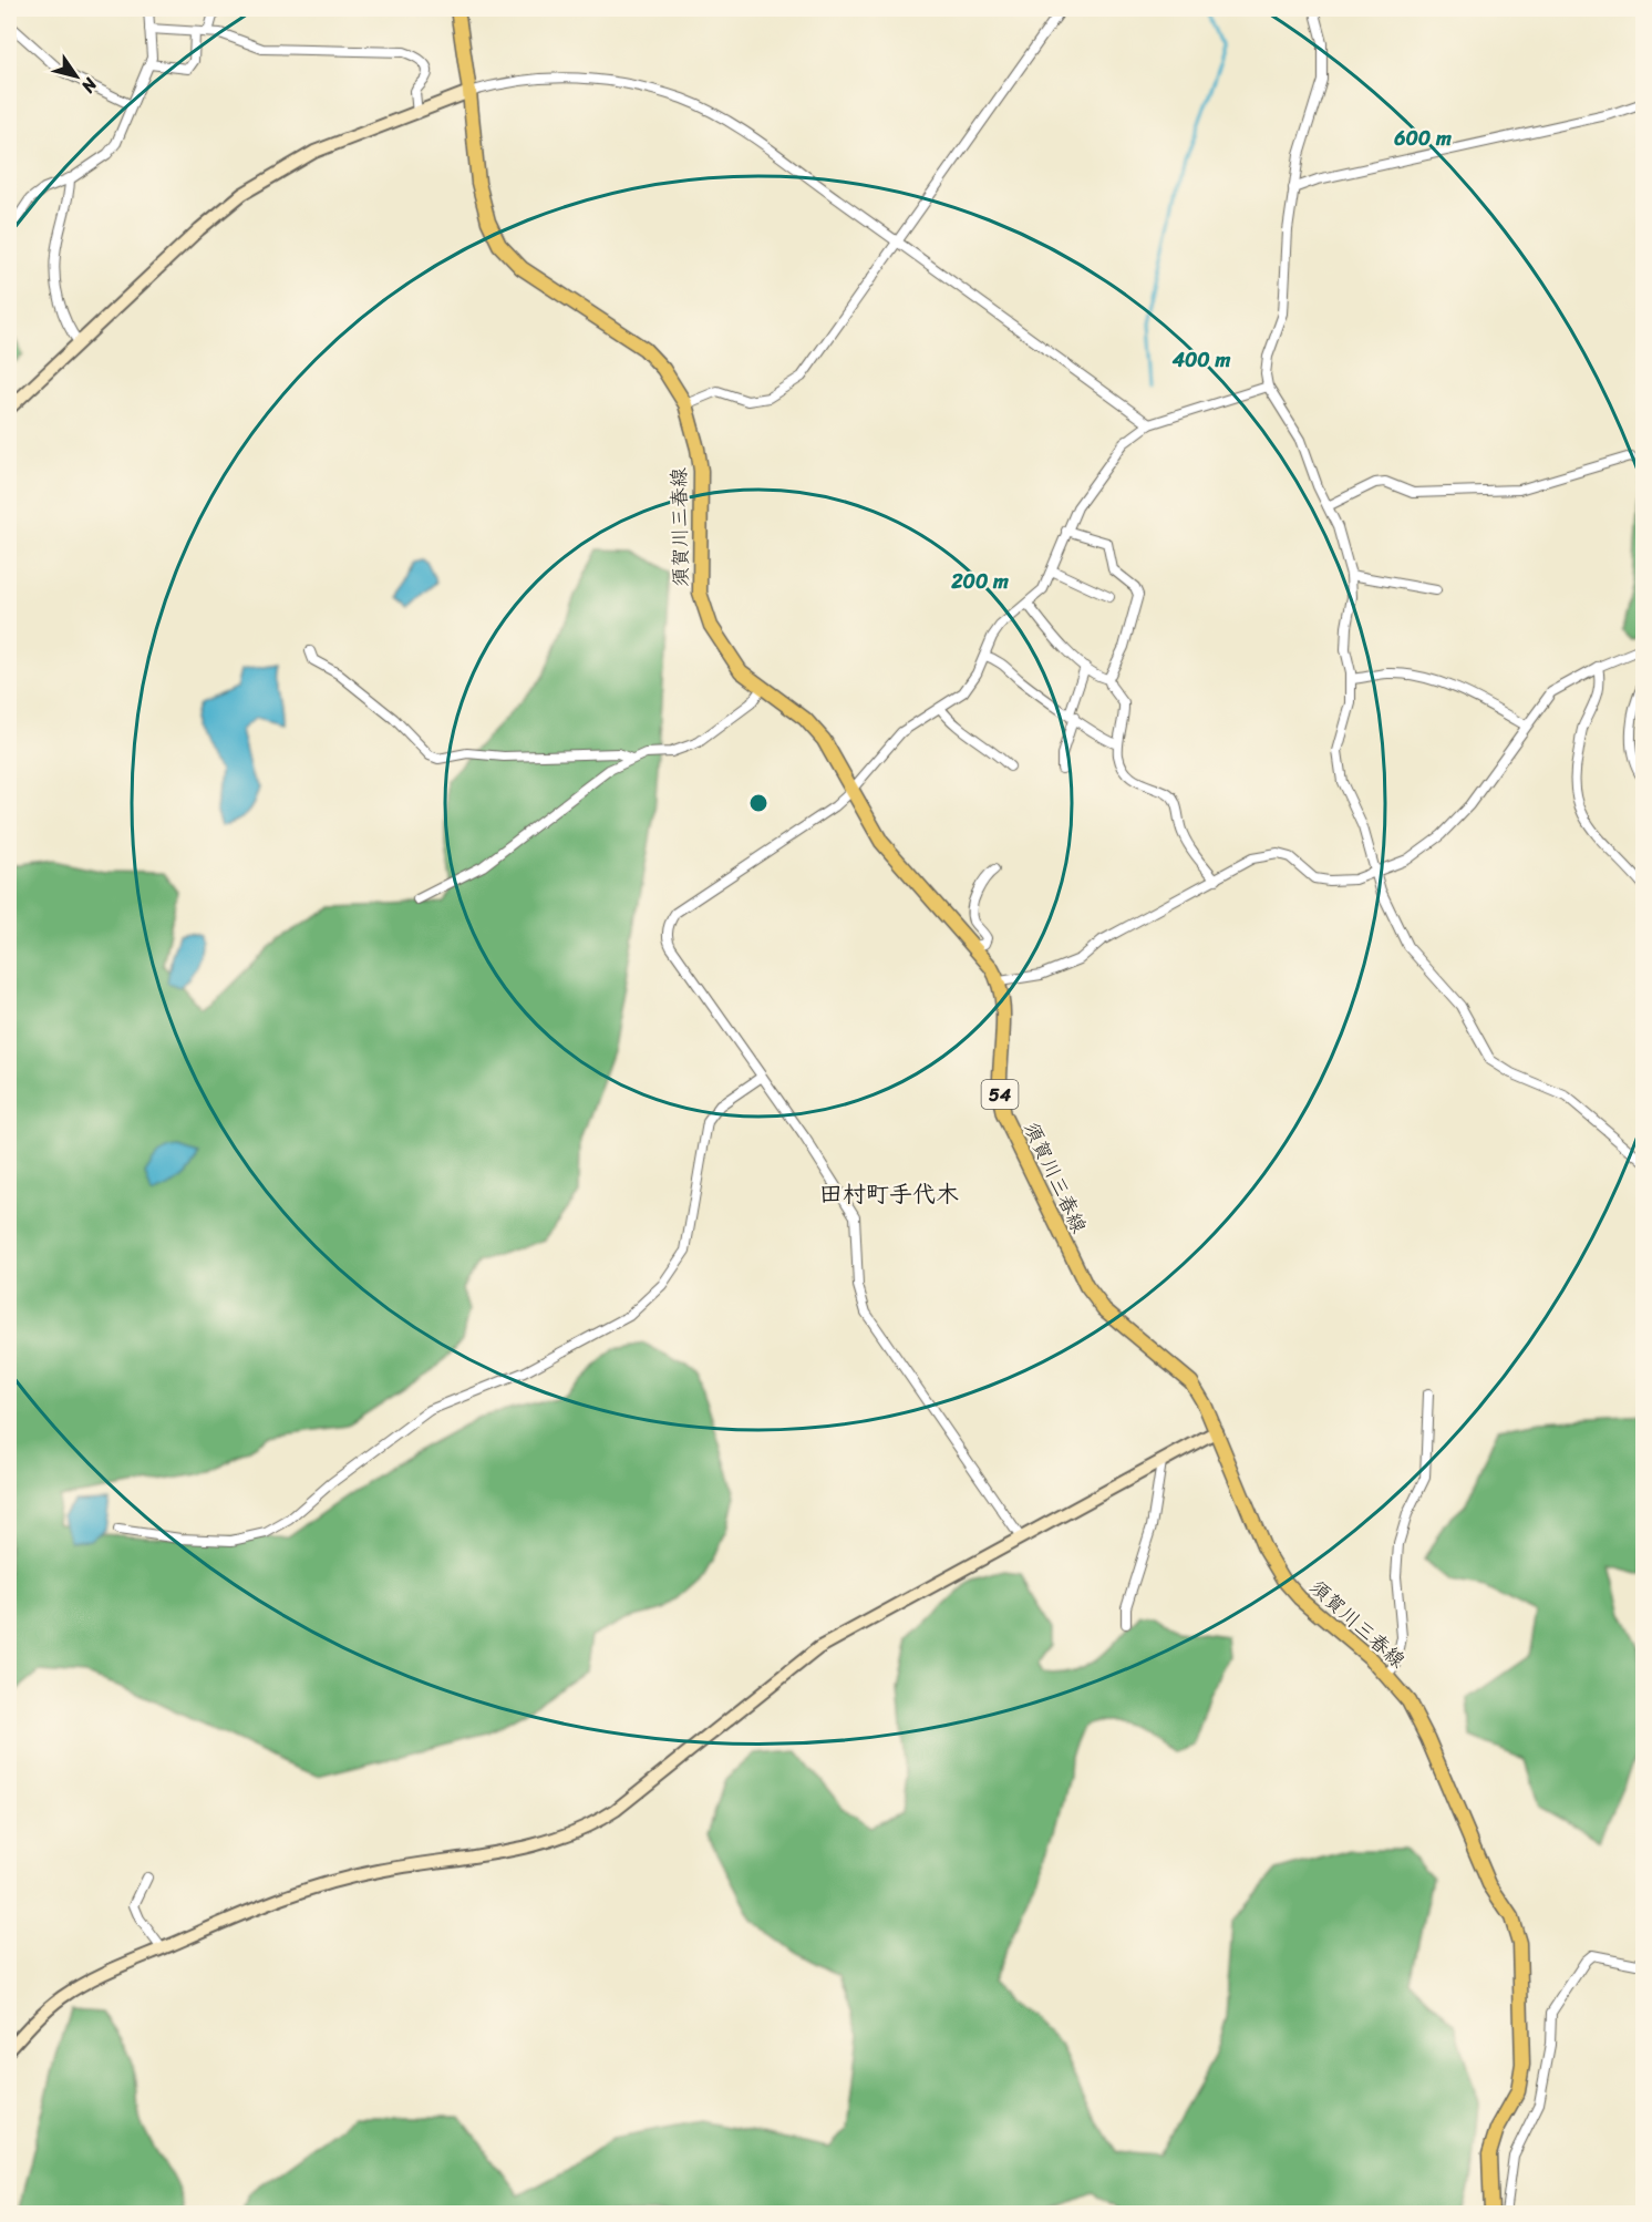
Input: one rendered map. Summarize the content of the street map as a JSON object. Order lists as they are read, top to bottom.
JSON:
{
  "streets": {
    "main road": ["須賀川三春線", "54"]
  },
  "districts": ["田村町手代木"],
  "north": "bottom right",
  "rings": ["600 m", "400 m", "200 m"]
}
